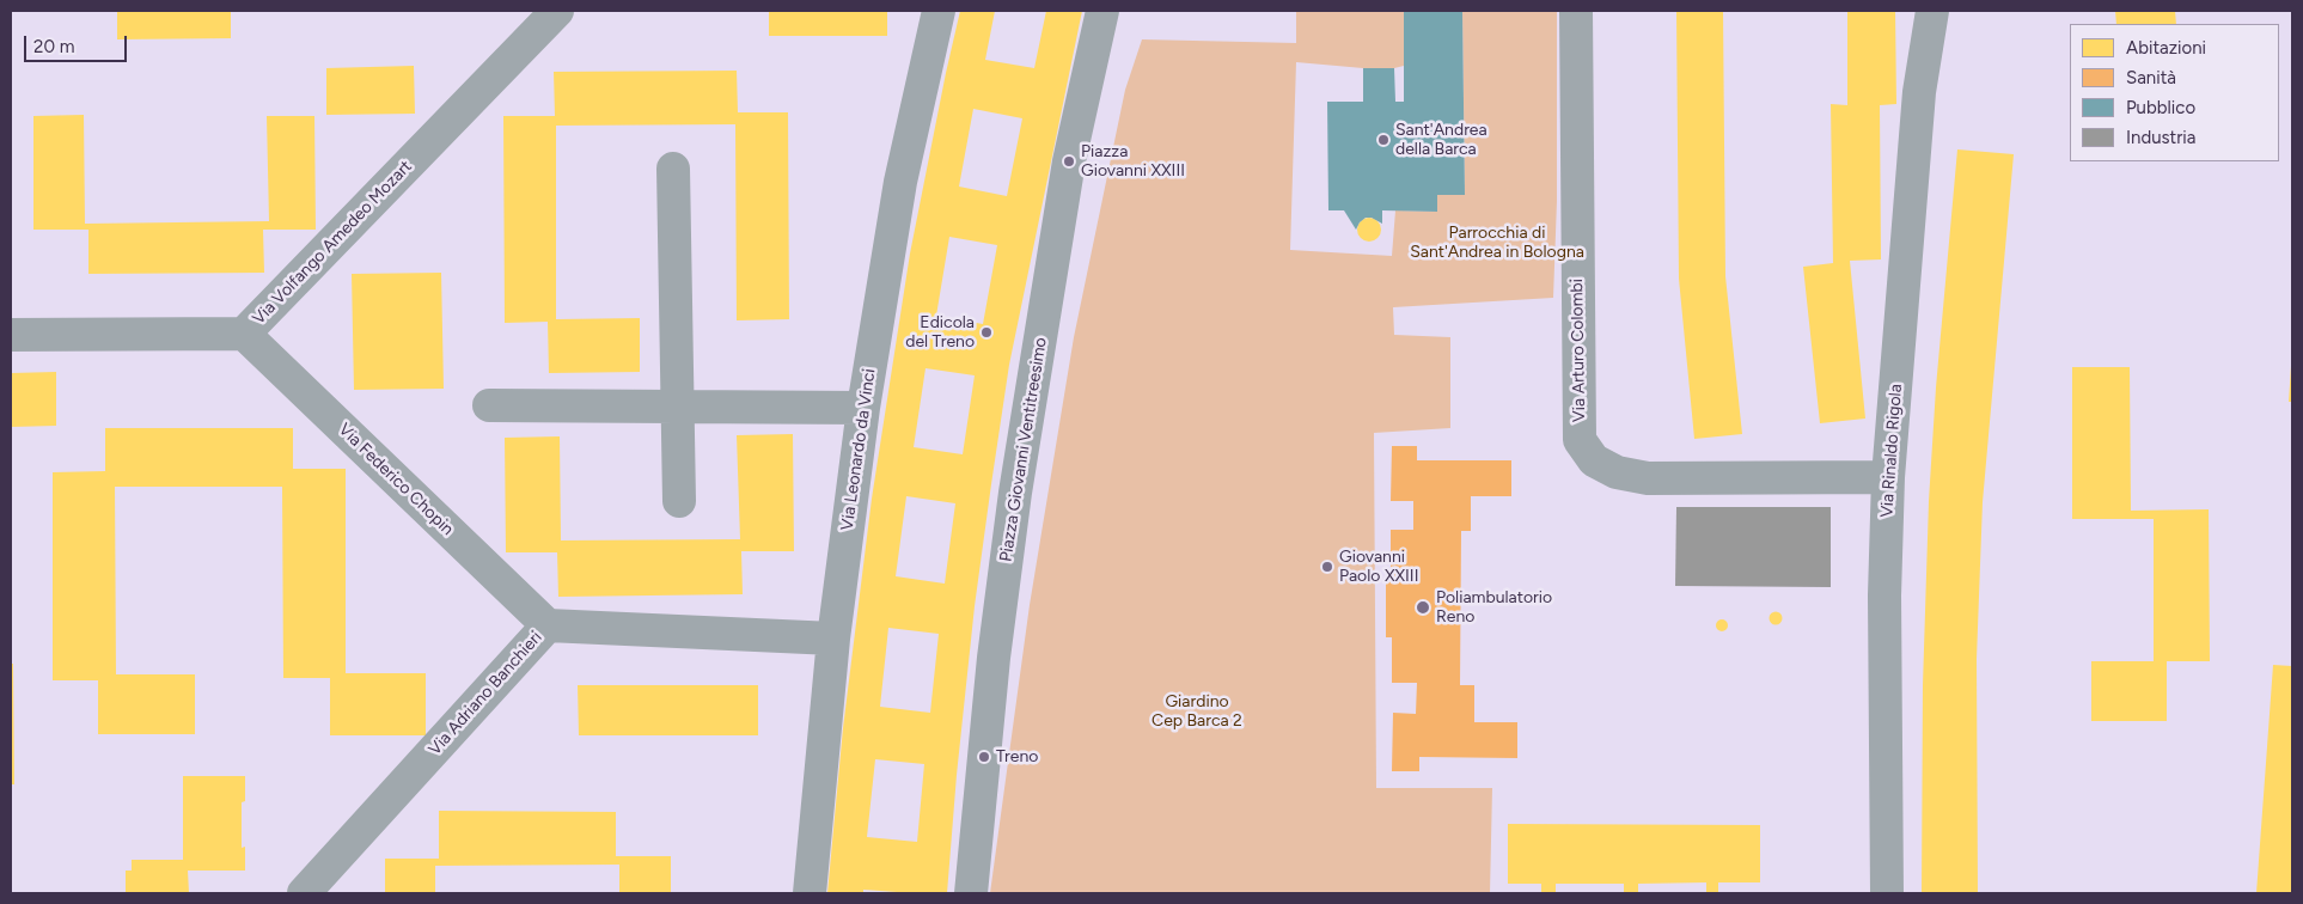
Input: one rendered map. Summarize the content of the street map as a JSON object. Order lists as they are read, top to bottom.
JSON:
{
  "streets": {
    "street": [
      "Via Volfango Amedeo Mozart",
      "Via Arturo Colombi",
      "Via Leonardo da Vinci",
      "Piazza Giovanni Ventitreesimo",
      "Via Rinaldo Rigola",
      "Via Federico Chopin",
      "Via Adriano Banchieri"
    ]
  },
  "crossings": [
    ["Via Volfango Amedeo Mozart", "Via Federico Chopin"],
    ["Via Arturo Colombi", "Via Rinaldo Rigola"],
    ["Via Leonardo da Vinci", "Via Adriano Banchieri"],
    ["Via Federico Chopin", "Via Adriano Banchieri"]
  ],
  "parks": ["Parrocchia di Sant'Andrea in Bologna", "Giardino Cep Barca 2"],
  "places": [
    "Sant'Andrea della Barca",
    "Piazza Giovanni XXIII",
    "Edicola del Treno",
    "Giovanni Paolo XXIII",
    "Poliambulatorio Reno",
    "Treno"
  ],
  "legend": [
    "Abitazioni",
    "Sanità",
    "Pubblico",
    "Industria"
  ],
  "scale_bar": "20 m"
}
